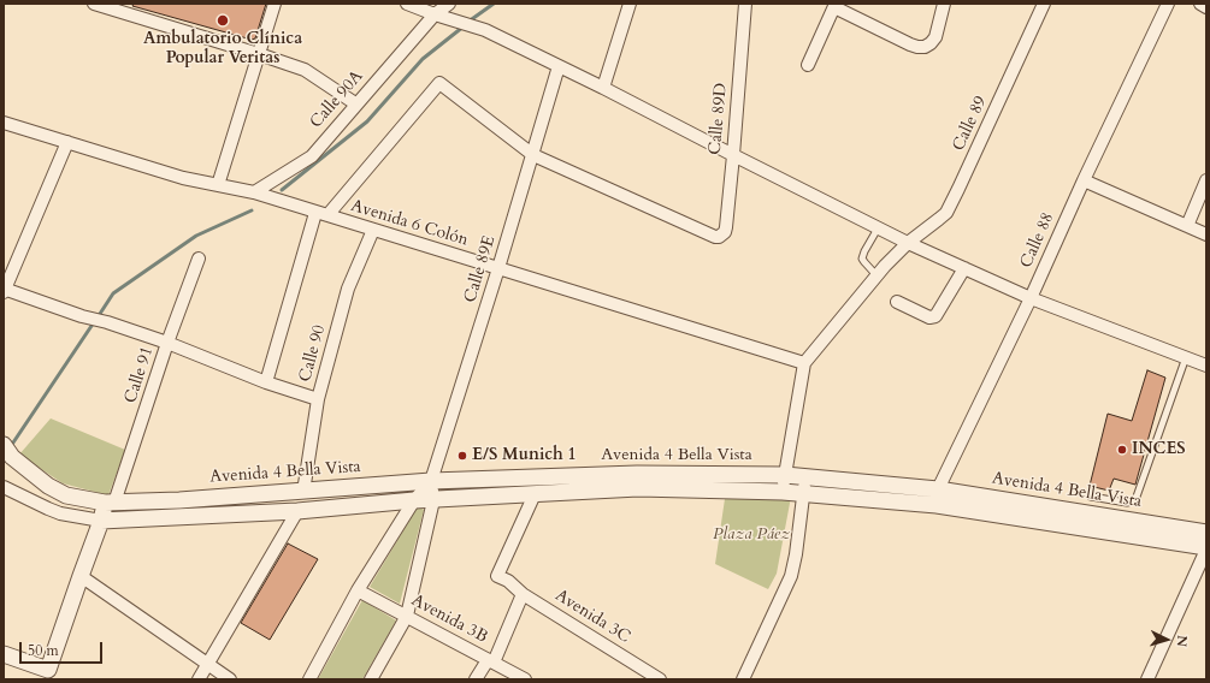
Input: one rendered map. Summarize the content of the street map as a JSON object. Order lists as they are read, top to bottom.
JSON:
{
  "streets": {
    "street": [
      "Calle 90A",
      "Calle 89D",
      "Calle 89",
      "Avenida 6 Colón",
      "Calle 88",
      "Calle 89E",
      "Calle 90",
      "Calle 91",
      "Avenida 4 Bella Vista",
      "Avenida 3C",
      "Avenida 3B"
    ]
  },
  "crossings": [
    ["Calle 90A", "Avenida 6 Colón"],
    ["Calle 89D", "Calle 89E"],
    ["Calle 89", "Avenida 6 Colón"],
    ["Avenida 6 Colón", "Calle 89E"],
    ["Avenida 6 Colón", "Calle 90"],
    ["Calle 88", "Avenida 4 Bella Vista"],
    ["Calle 89E", "Avenida 4 Bella Vista"],
    ["Calle 90", "Avenida 4 Bella Vista"],
    ["Calle 91", "Avenida 4 Bella Vista"],
    ["Avenida 4 Bella Vista", "Avenida 3C"]
  ],
  "parks": ["Plaza Páez"],
  "places": ["Ambulatorio Clínica Popular Veritas", "INCES", "E/S Munich 1"],
  "scale_bar": "50 m",
  "north": "right"
}
